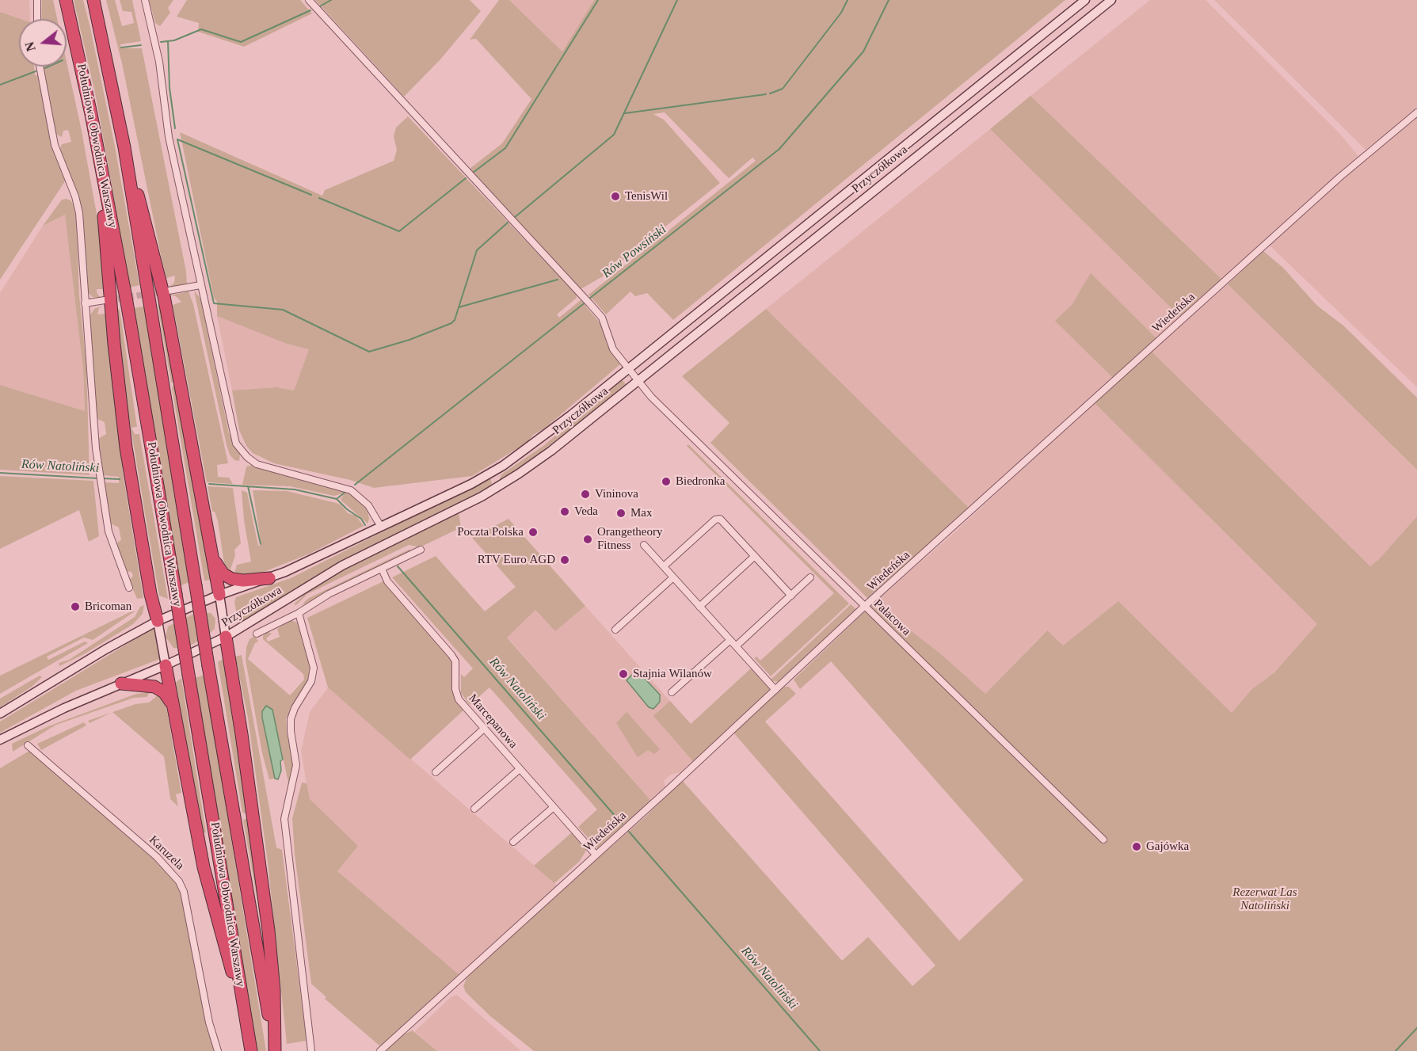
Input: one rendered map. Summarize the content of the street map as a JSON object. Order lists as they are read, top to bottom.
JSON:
{
  "streets": {
    "highway": ["Południowa Obwodnica Warszawy"],
    "main road": ["Przyczółkowa"],
    "street": [
      "Wiedeńska",
      "Pałacowa",
      "Marcepanowa",
      "Karuzela"
    ]
  },
  "crossings": [
    ["Przyczółkowa", "Pałacowa"],
    ["Wiedeńska", "Pałacowa"],
    ["Wiedeńska", "Marcepanowa"]
  ],
  "water": ["Rów Powsiński", "Rów Natoliński"],
  "parks": ["Rezerwat Las Natoliński"],
  "places": [
    "TenisWil",
    "Biedronka",
    "Vininova",
    "Veda",
    "Max",
    "Poczta Polska",
    "Orangetheory Fitness",
    "RTV Euro AGD",
    "Bricoman",
    "Stajnia Wilanów",
    "Gajówka"
  ],
  "north": "left"
}
